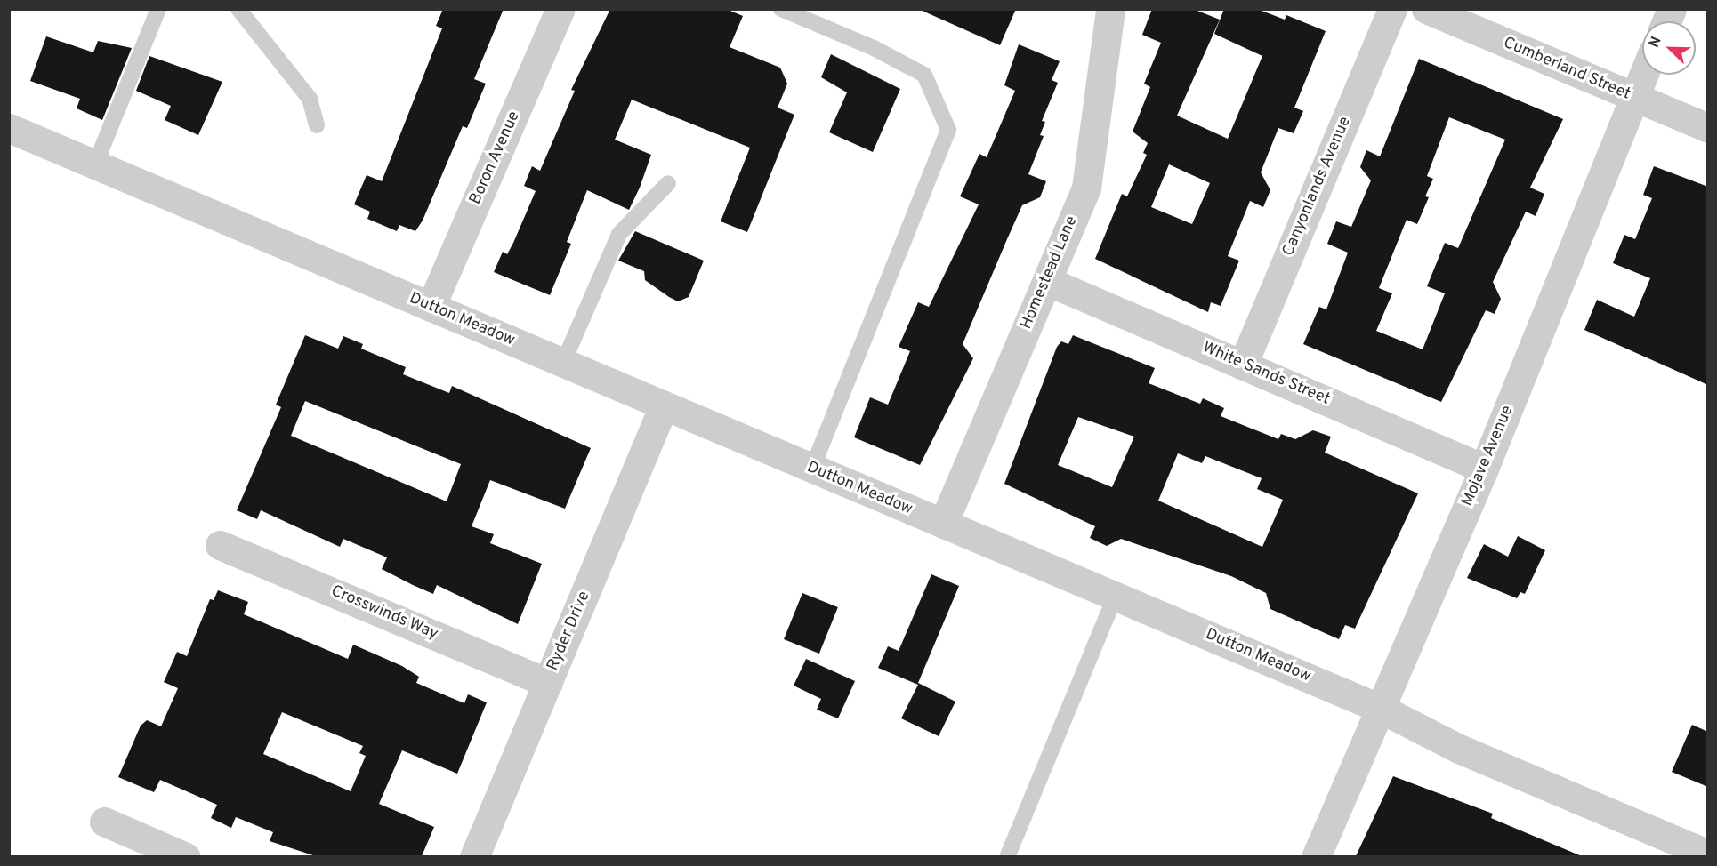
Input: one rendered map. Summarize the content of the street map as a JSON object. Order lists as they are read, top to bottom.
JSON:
{
  "streets": {
    "street": [
      "Cumberland Street",
      "Boron Avenue",
      "Canyonlands Avenue",
      "Homestead Lane",
      "Dutton Meadow",
      "White Sands Street",
      "Mojave Avenue",
      "Crosswinds Way",
      "Ryder Drive"
    ]
  },
  "crossings": [
    ["Cumberland Street", "Mojave Avenue"],
    ["Boron Avenue", "Dutton Meadow"],
    ["Canyonlands Avenue", "White Sands Street"],
    ["Homestead Lane", "Dutton Meadow"],
    ["Homestead Lane", "White Sands Street"],
    ["Dutton Meadow", "Mojave Avenue"],
    ["Dutton Meadow", "Ryder Drive"],
    ["White Sands Street", "Mojave Avenue"],
    ["Crosswinds Way", "Ryder Drive"]
  ],
  "north": "top left"
}
